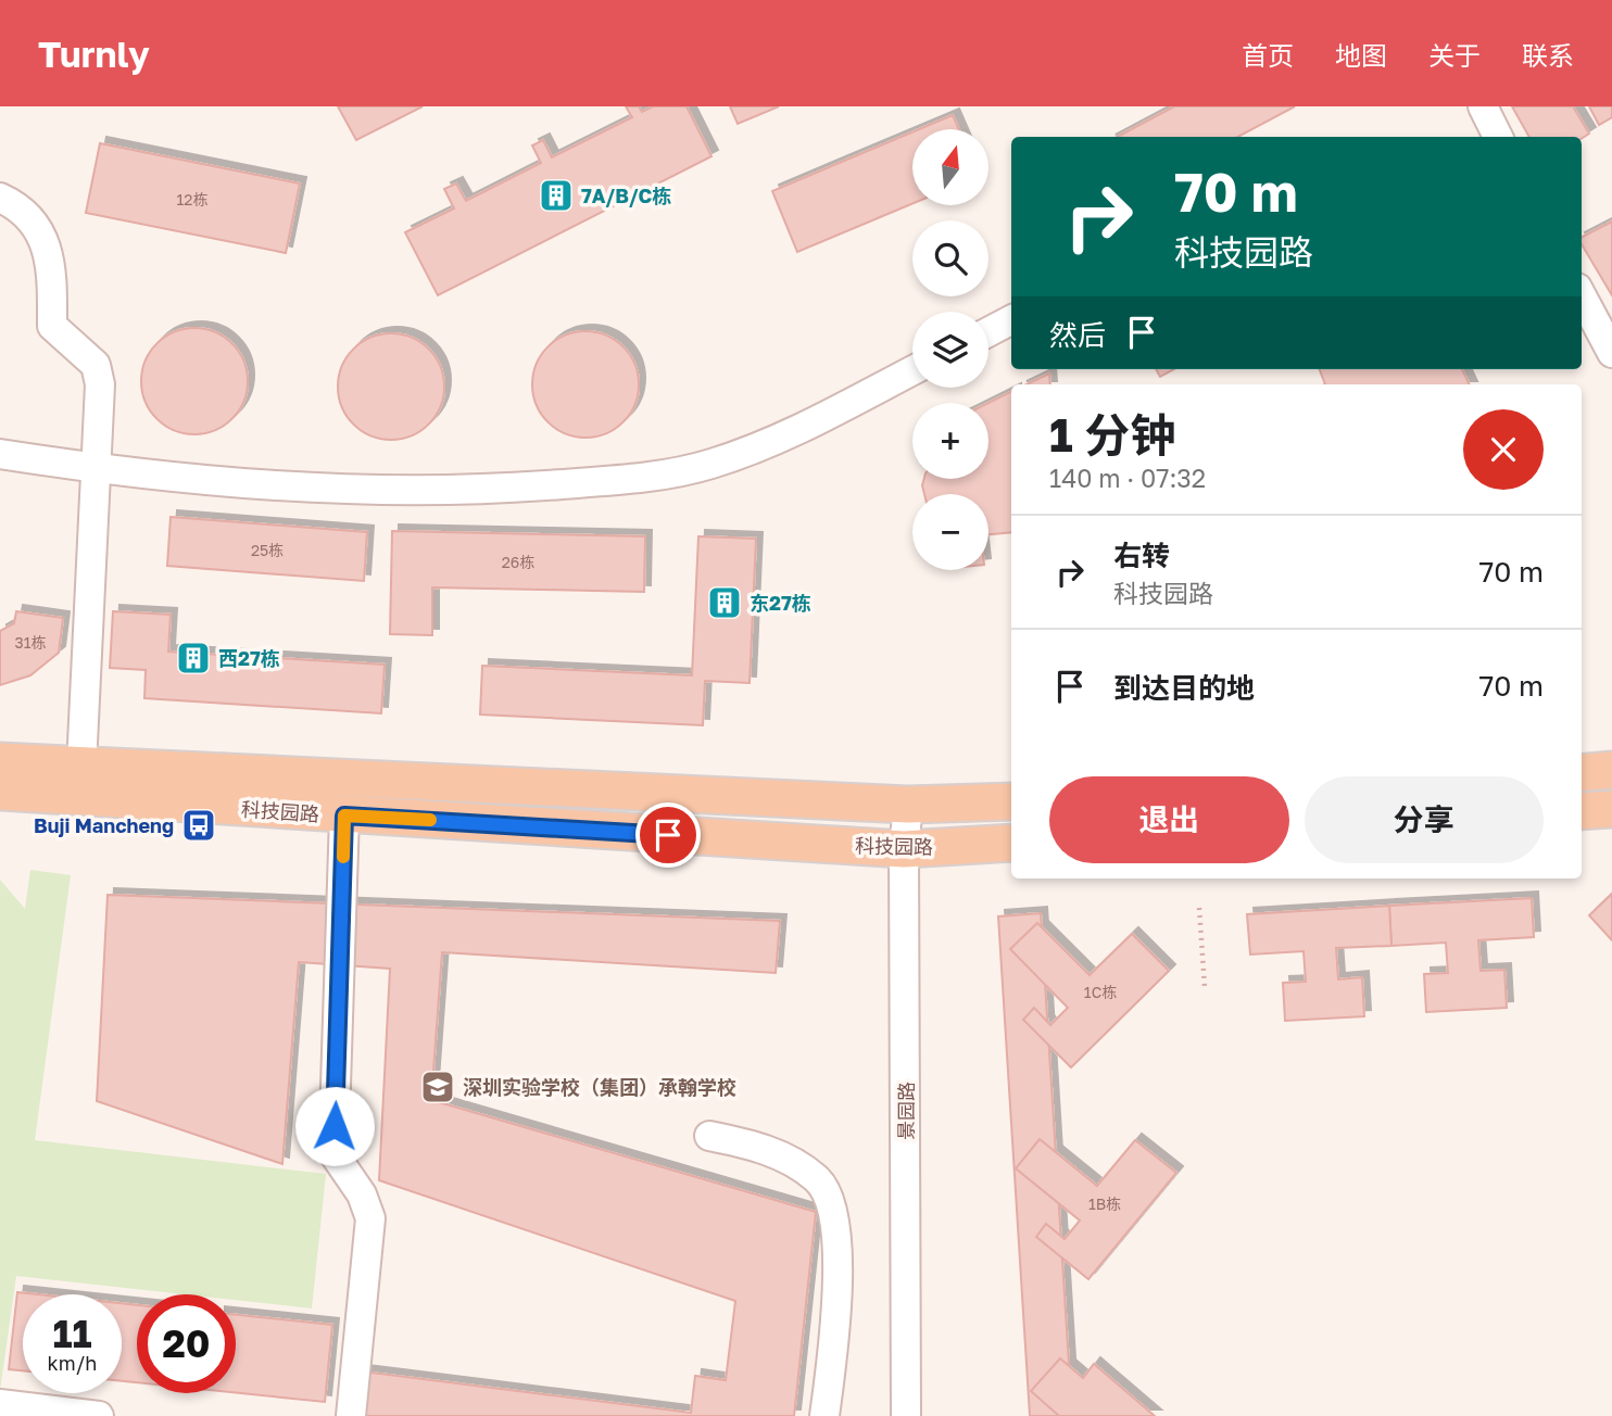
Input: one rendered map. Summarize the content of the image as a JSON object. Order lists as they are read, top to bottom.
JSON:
{
  "streets": {
    "main road": ["科技园路"],
    "street": ["景园路"]
  },
  "crossings": [
    ["科技园路", "景园路"]
  ],
  "places": {
    "building": ["7A/B/C栋", "东27栋", "西27栋"],
    "bus stop": ["Buji Mancheng"],
    "school or university": ["深圳实验学校（集团）承翰学校"]
  },
  "house_numbers": [
    "12栋",
    "25栋",
    "26栋",
    "31栋",
    "1C栋",
    "1B栋"
  ],
  "north": "top",
  "page": {
    "header": "Turnly",
    "nav": [
      "首页",
      "地图",
      "关于",
      "联系"
    ],
    "map_buttons": ["+", "−"],
    "turn": ["70 m", "科技园路"],
    "then": "然后",
    "heading": ["1 分钟", "140 m · 07:32"],
    "list": [
      {
        "name": "右转",
        "note": "科技园路",
        "value": "70 m"
      },
      {
        "name": "到达目的地",
        "value": "70 m"
      }
    ],
    "buttons": ["退出", "分享"],
    "speed": "11 km/h",
    "limit": "20"
  }
}
